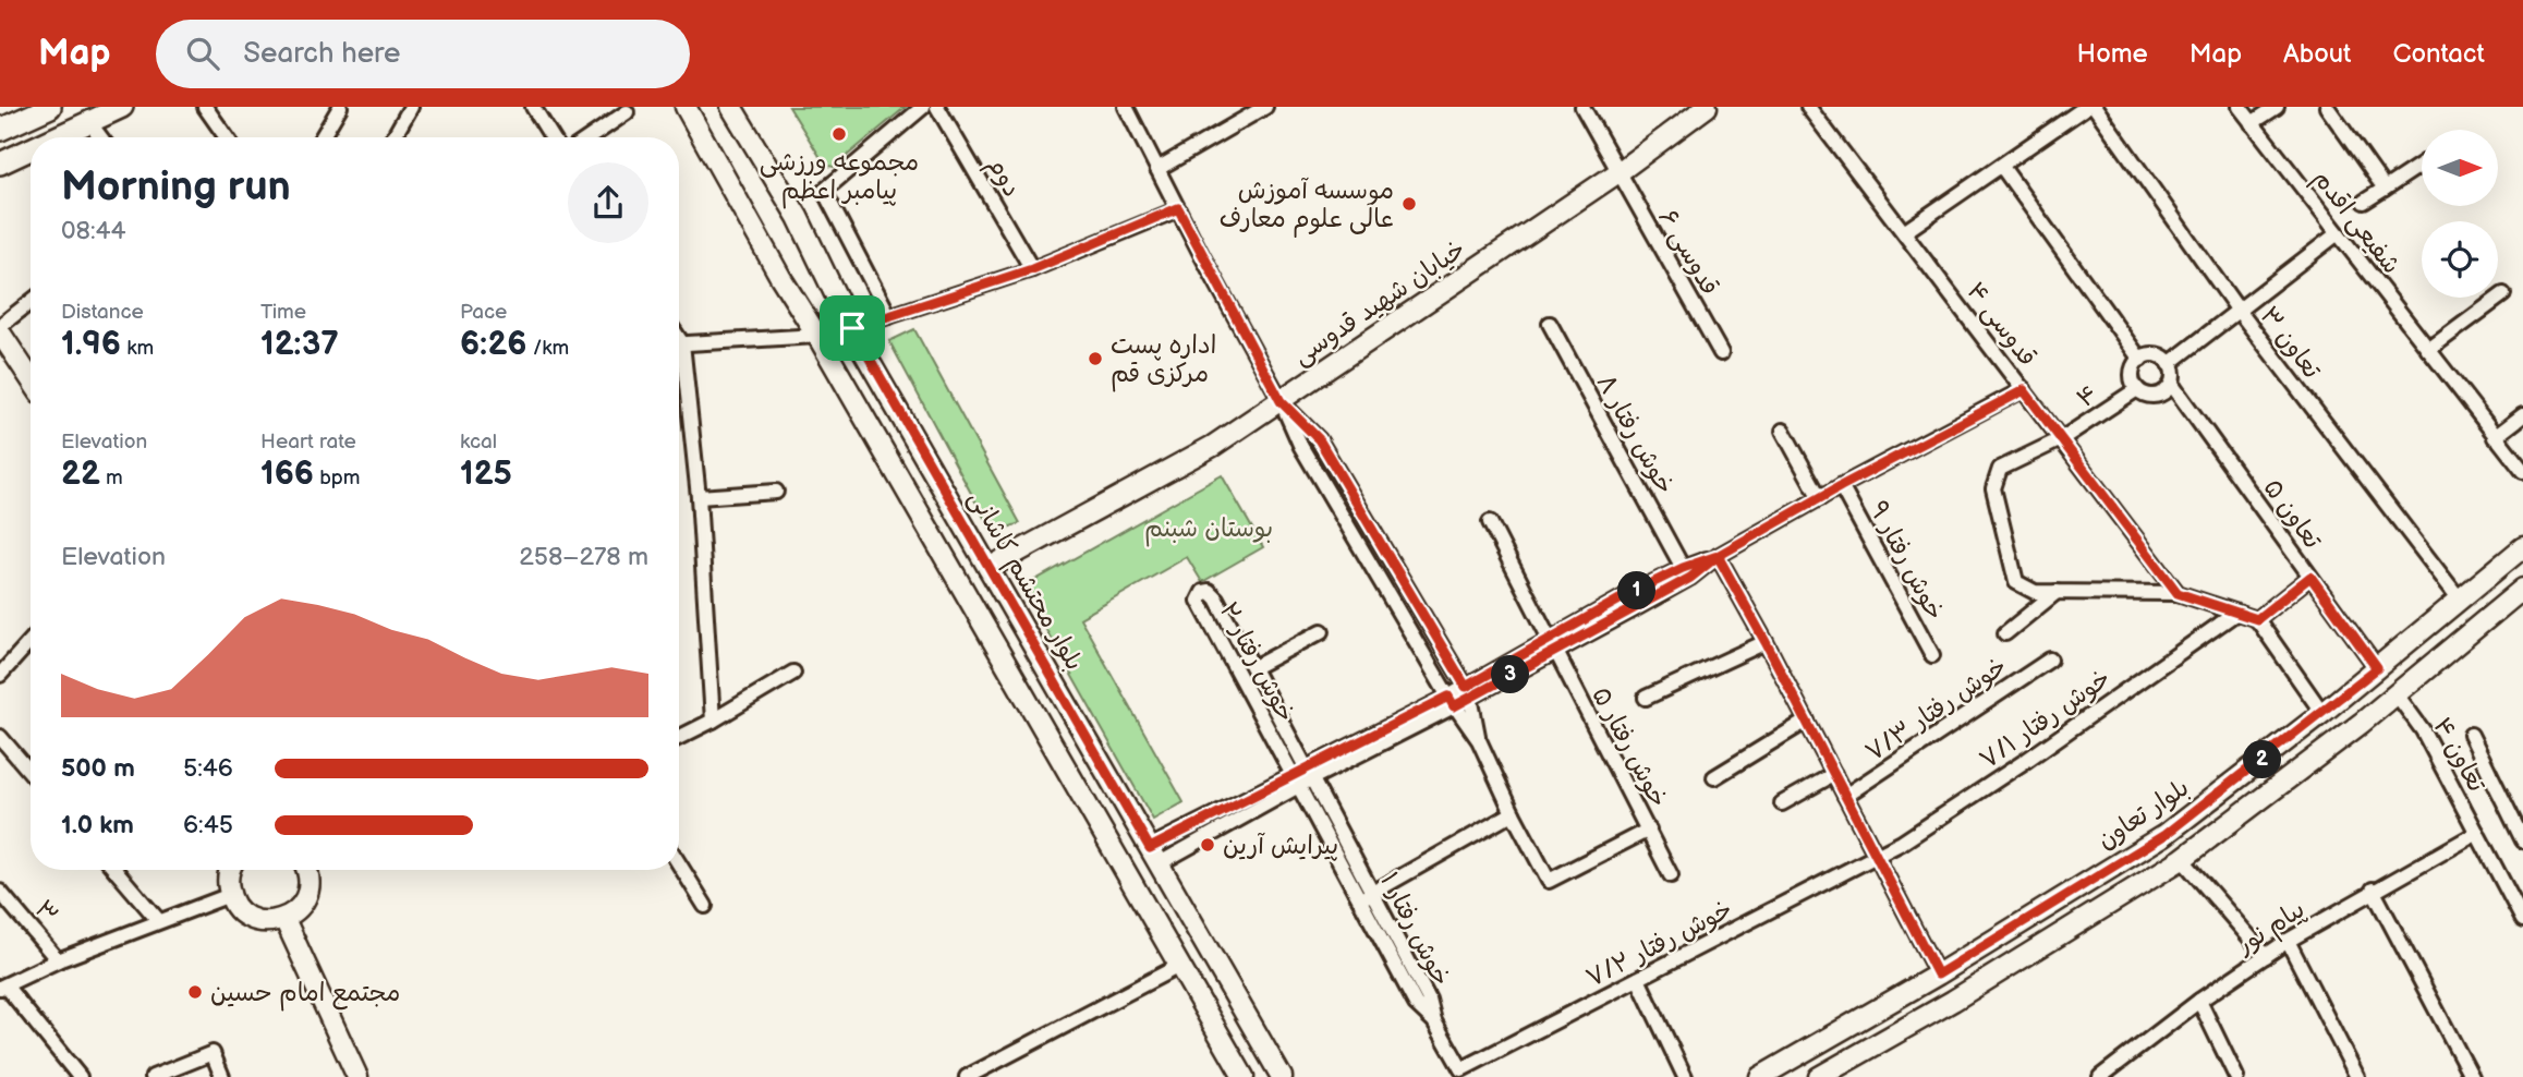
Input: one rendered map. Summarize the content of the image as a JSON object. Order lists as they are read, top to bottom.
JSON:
{
  "streets": {
    "main road": ["خیابان شهید قدوسی", "بلوار محتشم کاشانی", "بلوار تعاون"],
    "street": [
      "دوم",
      "شفیعی اقدم",
      "قدوسی ۶",
      "قدوسی ۴",
      "تعاون ۳",
      "۴",
      "خوش رفتار ۸",
      "تعاون ۵",
      "خوش رفتار ۹",
      "خوش رفتار ۲",
      "خوش رفتار ۷/۳",
      "خوش رفتار ۷/۱",
      "خوش رفتار ۵",
      "تعاون ۴",
      "۳",
      "پیام نور",
      "خوش رفتار ۱",
      "خوش رفتار ۷/۲"
    ]
  },
  "crossings": [
    ["قدوسی ۶", "خیابان شهید قدوسی"],
    ["خیابان شهید قدوسی", "بلوار محتشم کاشانی"],
    ["قدوسی ۴", "۴"],
    ["تعاون ۳", "بلوار تعاون"],
    ["۴", "تعاون ۵"],
    ["تعاون ۵", "بلوار تعاون"],
    ["خوش رفتار ۲", "خوش رفتار ۱"],
    ["خوش رفتار ۷/۱", "خوش رفتار ۷/۲"],
    ["تعاون ۴", "پیام نور"],
    ["خوش رفتار ۱", "خوش رفتار ۷/۲"]
  ],
  "parks": ["بوستان شبنم"],
  "places": [
    "مجموعه ورزشی پیامبر اعظم",
    "موسسه آموزش عالی علوم معارف",
    "اداره پست مرکزی قم",
    "پیرایش آرین",
    "مجتمع امام حسین"
  ],
  "north": "right",
  "page": {
    "header": "Map",
    "search": "Search here",
    "nav": [
      "Home",
      "Map",
      "About",
      "Contact"
    ],
    "heading": ["Morning run", "08:44"],
    "stats": [
      ["Distance", "1.96 km"],
      ["Time", "12:37"],
      ["Pace", "6:26 /km"],
      ["Elevation", "22 m"],
      ["Heart rate", "166 bpm"],
      ["kcal", "125"]
    ],
    "chart": ["Elevation", "258–278 m"],
    "pins": ["1", "3", "2"],
    "list": [
      {
        "name": "500 m",
        "note": "5:46"
      },
      {
        "name": "1.0 km",
        "note": "6:45"
      }
    ]
  }
}
